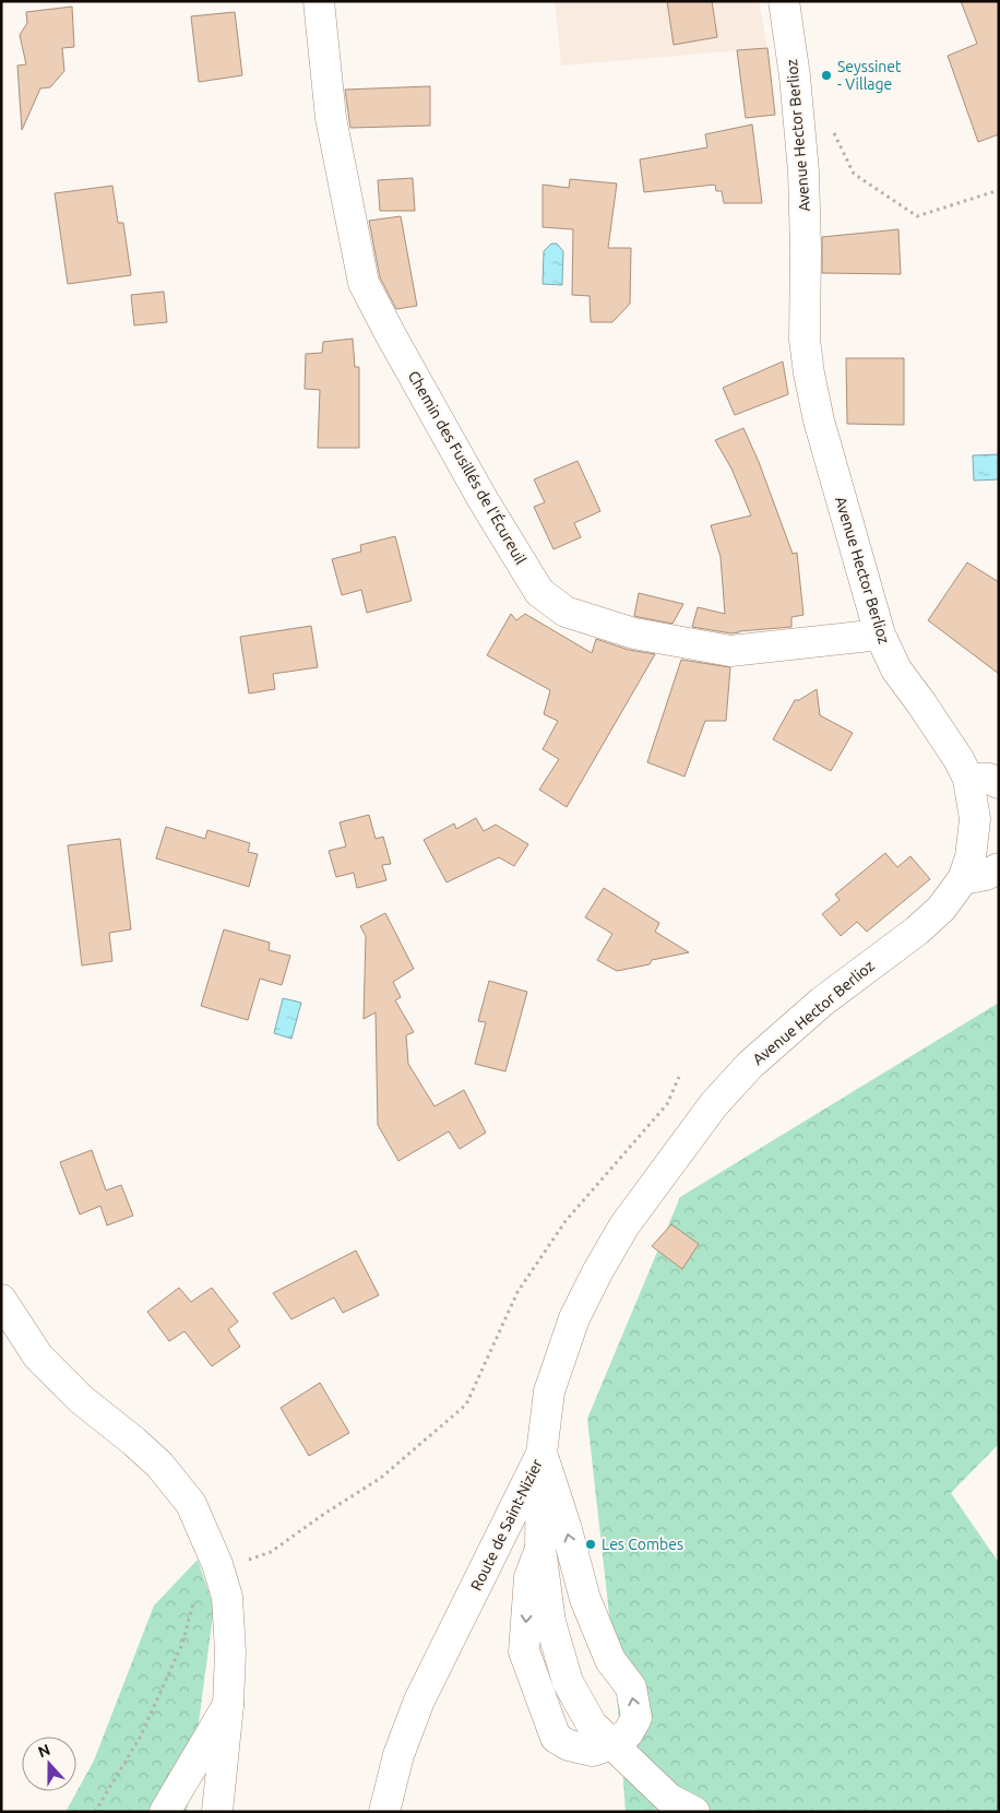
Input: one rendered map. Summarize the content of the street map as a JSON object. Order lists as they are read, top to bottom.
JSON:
{
  "streets": {
    "main road": ["Avenue Hector Berlioz", "Chemin des Fusillés de l'Écureuil", "Route de Saint-Nizier"]
  },
  "crossings": [
    ["Avenue Hector Berlioz", "Chemin des Fusillés de l'Écureuil"],
    ["Avenue Hector Berlioz", "Route de Saint-Nizier"]
  ],
  "places": ["Seyssinet - Village", "Les Combes"],
  "north": "top"
}
